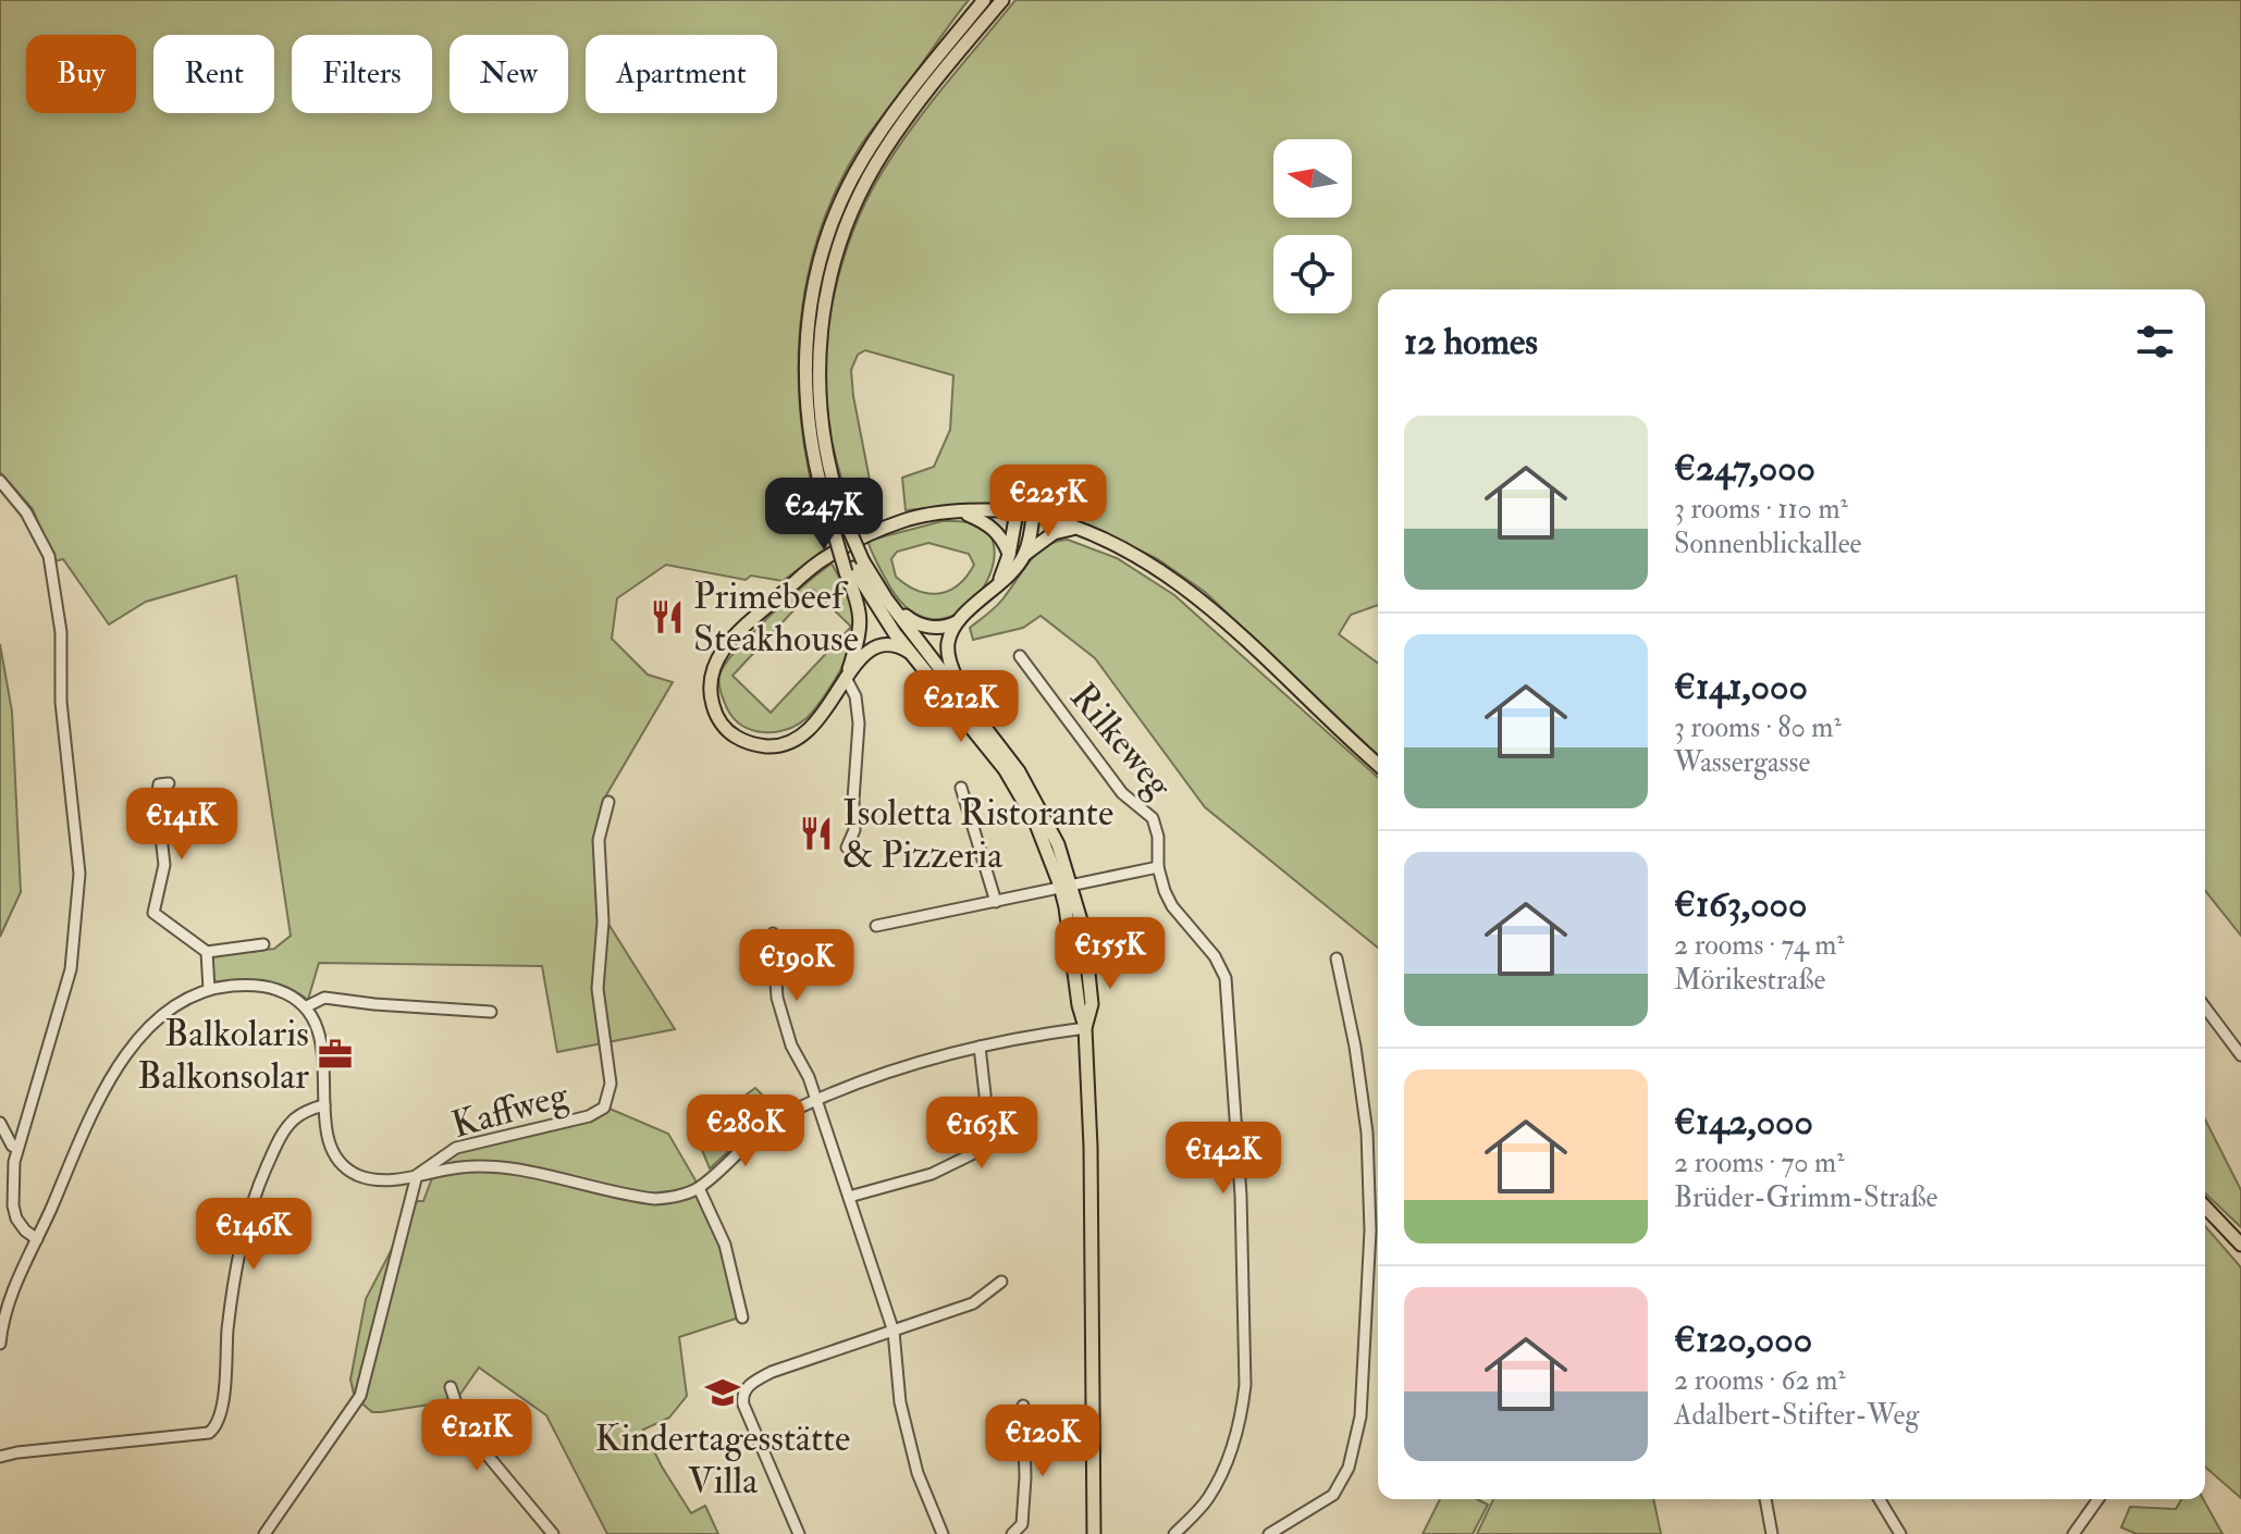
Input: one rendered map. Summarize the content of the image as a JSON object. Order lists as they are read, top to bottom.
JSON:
{
  "streets": {
    "street": ["Rilkeweg", "Kaffweg"]
  },
  "places": {
    "restaurant": ["Primebeef Steakhouse", "Isoletta Ristorante & Pizzeria"],
    "office": ["Balkolaris Balkonsolar"],
    "school or university": ["Kindertagesstätte Villa"]
  },
  "north": "left",
  "page": {
    "chip": [
      "Buy",
      "Rent",
      "Filters",
      "New",
      "Apartment"
    ],
    "heading": "12 homes",
    "list": [
      {
        "name": "€247,000",
        "note": "3 rooms · 110 m² · Sonnenblickallee"
      },
      {
        "name": "€141,000",
        "note": "3 rooms · 80 m² · Wassergasse"
      },
      {
        "name": "€163,000",
        "note": "2 rooms · 74 m² · Mörikestraße"
      },
      {
        "name": "€142,000",
        "note": "2 rooms · 70 m² · Brüder-Grimm-Straße"
      },
      {
        "name": "€120,000",
        "note": "2 rooms · 62 m² · Adalbert-Stifter-Weg"
      }
    ],
    "price": [
      "€225K",
      "€247K",
      "€212K",
      "€141K",
      "€155K",
      "€190K",
      "€280K",
      "€163K",
      "€142K",
      "€146K",
      "€121K",
      "€120K"
    ]
  }
}
